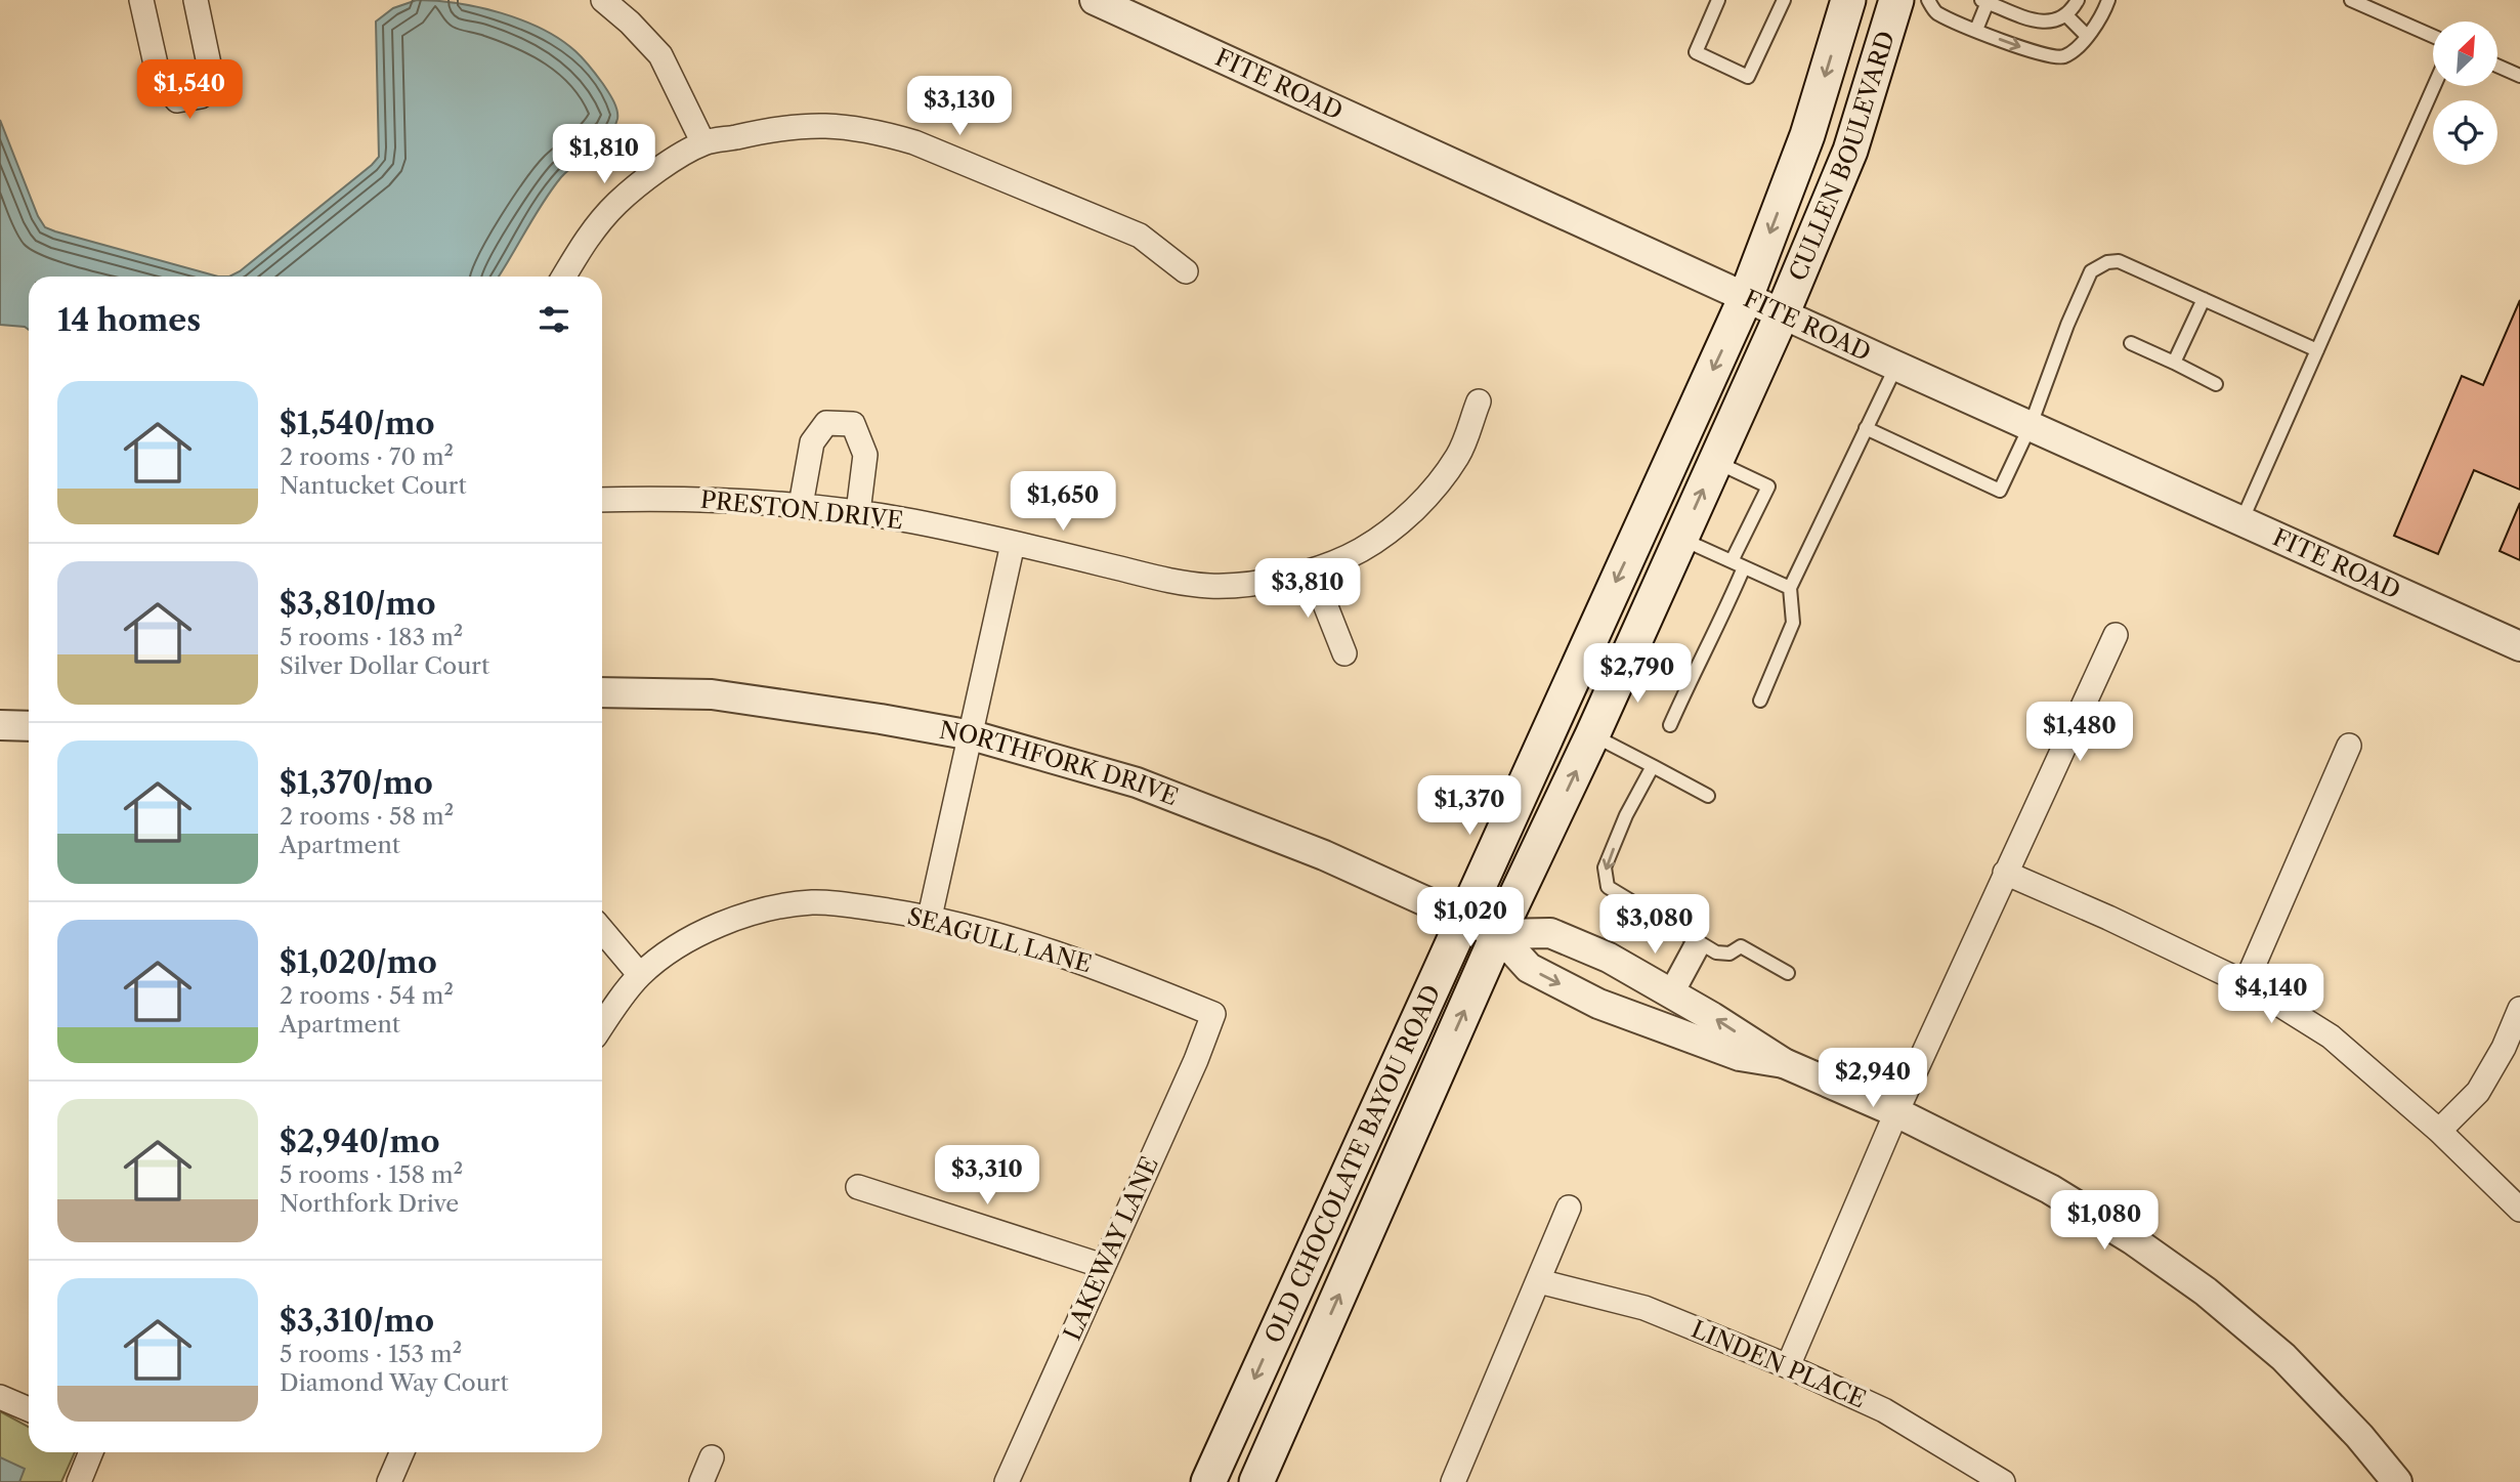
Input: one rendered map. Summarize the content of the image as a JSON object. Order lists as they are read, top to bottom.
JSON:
{
  "streets": {
    "main road": ["CULLEN BOULEVARD", "OLD CHOCOLATE BAYOU ROAD"],
    "street": [
      "FITE ROAD",
      "PRESTON DRIVE",
      "NORTHFORK DRIVE",
      "SEAGULL LANE",
      "LAKEWAY LANE",
      "LINDEN PLACE"
    ]
  },
  "crossings": [
    ["FITE ROAD", "CULLEN BOULEVARD"],
    ["FITE ROAD", "OLD CHOCOLATE BAYOU ROAD"],
    ["CULLEN BOULEVARD", "OLD CHOCOLATE BAYOU ROAD"],
    ["NORTHFORK DRIVE", "OLD CHOCOLATE BAYOU ROAD"],
    ["SEAGULL LANE", "LAKEWAY LANE"]
  ],
  "north": "top right",
  "page": {
    "price": [
      "$1,540",
      "$3,130",
      "$1,810",
      "$1,650",
      "$3,810",
      "$2,790",
      "$1,480",
      "$1,370",
      "$1,020",
      "$3,080",
      "$4,140",
      "$2,940",
      "$3,310",
      "$1,080"
    ],
    "heading": "14 homes",
    "list": [
      {
        "name": "$1,540/mo",
        "note": "2 rooms · 70 m² · Nantucket Court"
      },
      {
        "name": "$3,810/mo",
        "note": "5 rooms · 183 m² · Silver Dollar Court"
      },
      {
        "name": "$1,370/mo",
        "note": "2 rooms · 58 m² · Apartment"
      },
      {
        "name": "$1,020/mo",
        "note": "2 rooms · 54 m² · Apartment"
      },
      {
        "name": "$2,940/mo",
        "note": "5 rooms · 158 m² · Northfork Drive"
      },
      {
        "name": "$3,310/mo",
        "note": "5 rooms · 153 m² · Diamond Way Court"
      }
    ]
  }
}
